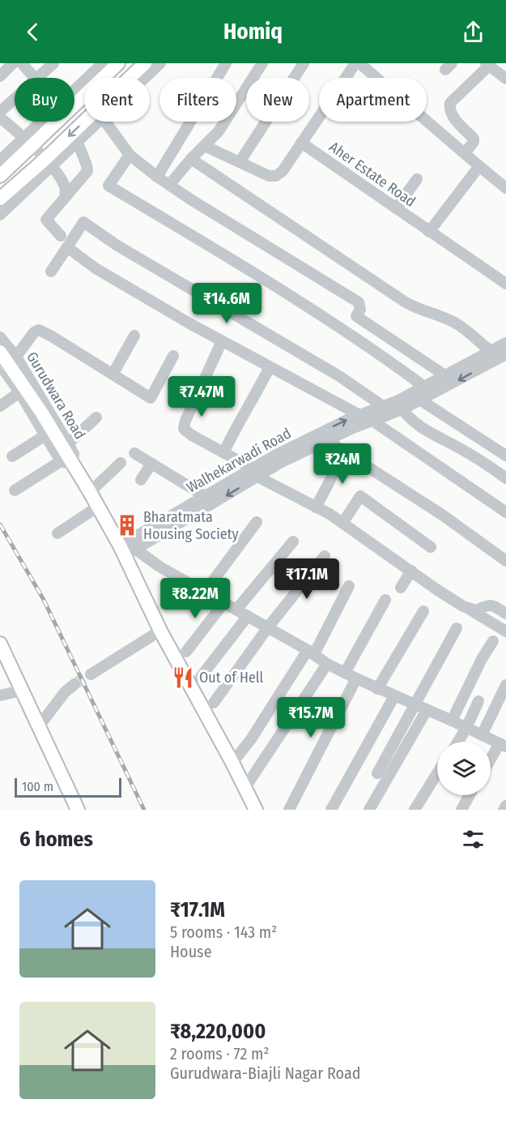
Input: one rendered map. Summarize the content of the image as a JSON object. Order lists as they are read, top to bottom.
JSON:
{
  "streets": {
    "street": ["Aher Estate Road", "Gurudwara Road", "Walhekarwadi Road"]
  },
  "places": {
    "building": ["Bharatmata Housing Society"],
    "restaurant": ["Out of Hell"]
  },
  "scale_bar": "100 m",
  "page": {
    "header": "Homiq",
    "chip": [
      "Buy",
      "Rent",
      "Filters",
      "New",
      "Apartment"
    ],
    "price": [
      "₹14.6M",
      "₹7.47M",
      "₹24M",
      "₹17.1M",
      "₹8.22M",
      "₹15.7M"
    ],
    "scale": "100 m",
    "heading": "6 homes",
    "list": [
      {
        "name": "₹17.1M",
        "note": "5 rooms · 143 m² · House"
      },
      {
        "name": "₹8,220,000",
        "note": "2 rooms · 72 m² · Gurudwara-Biajli Nagar Road"
      }
    ]
  }
}
